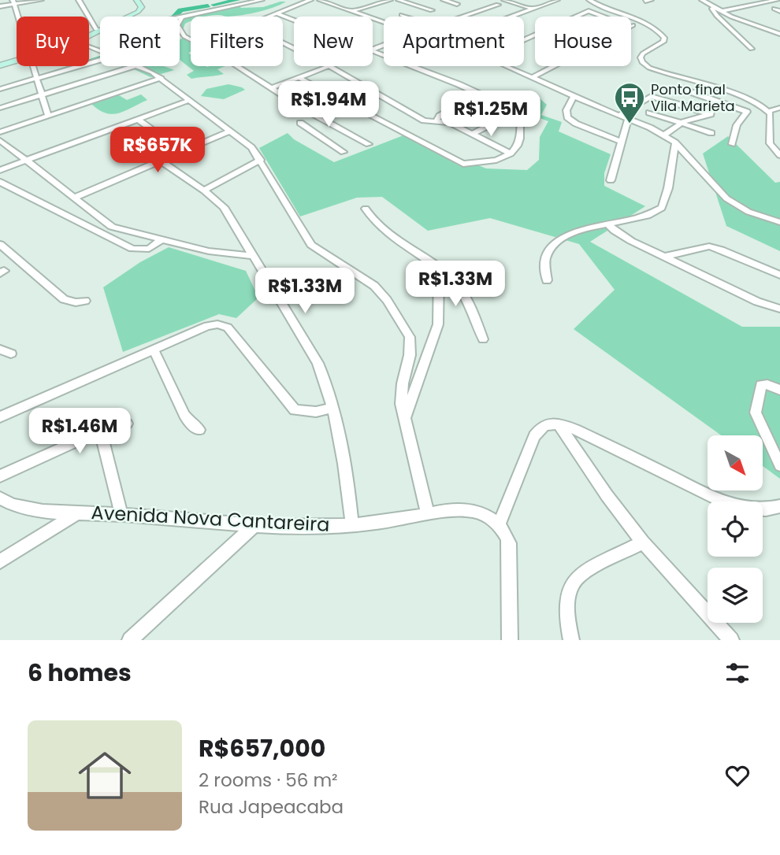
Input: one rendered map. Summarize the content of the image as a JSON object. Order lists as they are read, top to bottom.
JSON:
{
  "streets": {
    "street": ["Avenida Nova Cantareira"]
  },
  "places": {
    "bus stop": ["Ponto final Vila Marieta"]
  },
  "north": "bottom right",
  "page": {
    "chip": [
      "Buy",
      "Rent",
      "Filters",
      "New",
      "Apartment",
      "House"
    ],
    "price": [
      "R$1.94M",
      "R$1.25M",
      "R$657K",
      "R$1.33M",
      "R$1.33M",
      "R$1.46M"
    ],
    "heading": "6 homes",
    "list": [
      {
        "name": "R$657,000",
        "note": "2 rooms · 56 m² · Rua Japeacaba"
      }
    ]
  }
}
